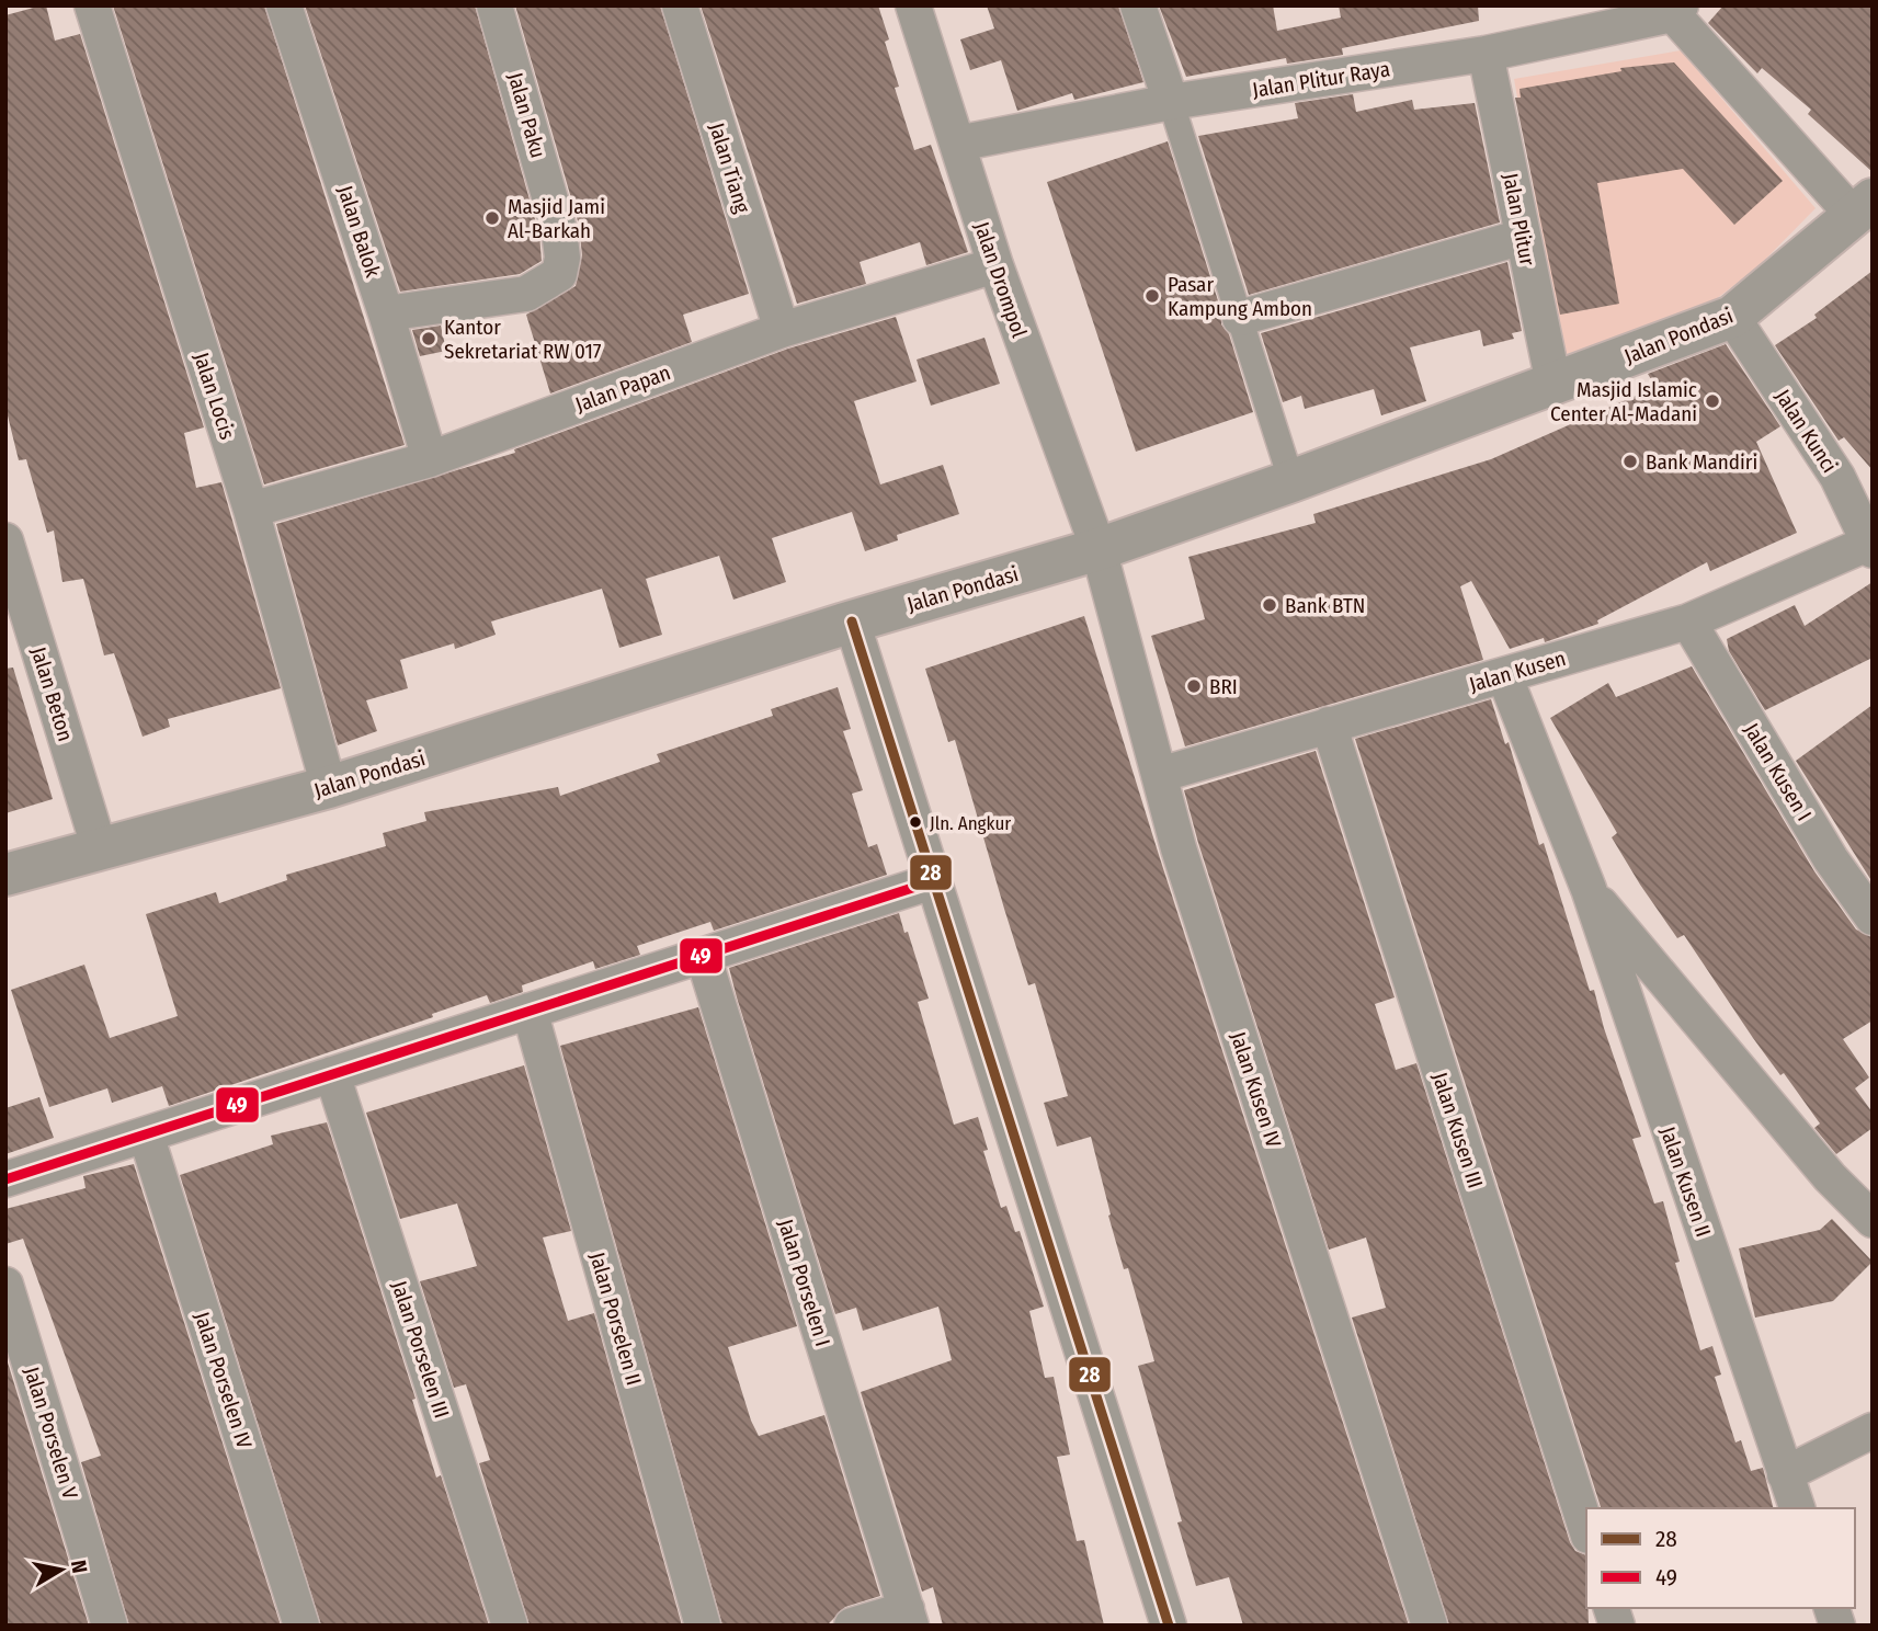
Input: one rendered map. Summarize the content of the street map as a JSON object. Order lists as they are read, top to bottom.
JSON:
{
  "streets": {
    "street": [
      "Jalan Plitur Raya",
      "Jalan Paku",
      "Jalan Tiang",
      "Jalan Plitur",
      "Jalan Balok",
      "Jalan Drompol",
      "Jalan Pondasi",
      "Jalan Papan",
      "Jalan Locis",
      "Jalan Kunci",
      "Jalan Kusen",
      "Jalan Beton",
      "Jalan Kusen I",
      "Jalan Kusen IV",
      "Jalan Kusen III",
      "Jalan Kusen II",
      "Jalan Porselen I",
      "Jalan Porselen II",
      "Jalan Porselen III",
      "Jalan Porselen IV",
      "Jalan Porselen V"
    ]
  },
  "crossings": [
    ["Jalan Plitur Raya", "Jalan Plitur"],
    ["Jalan Plitur Raya", "Jalan Drompol"],
    ["Jalan Paku", "Jalan Balok"],
    ["Jalan Tiang", "Jalan Papan"],
    ["Jalan Plitur", "Jalan Pondasi"],
    ["Jalan Balok", "Jalan Papan"],
    ["Jalan Drompol", "Jalan Pondasi"],
    ["Jalan Drompol", "Jalan Papan"],
    ["Jalan Drompol", "Jalan Kusen IV"],
    ["Jalan Pondasi", "Jalan Locis"],
    ["Jalan Pondasi", "Jalan Kunci"],
    ["Jalan Pondasi", "Jalan Beton"],
    ["Jalan Pondasi", "Jalan Kusen IV"],
    ["Jalan Papan", "Jalan Locis"],
    ["Jalan Kunci", "Jalan Kusen"],
    ["Jalan Kusen", "Jalan Kusen I"],
    ["Jalan Kusen", "Jalan Kusen IV"],
    ["Jalan Kusen", "Jalan Kusen III"],
    ["Jalan Kusen", "Jalan Kusen II"]
  ],
  "places": [
    "Masjid Jami Al-Barkah",
    "Pasar Kampung Ambon",
    "Kantor Sekretariat RW 017",
    "Masjid Islamic Center Al-Madani",
    "Bank Mandiri",
    "Bank BTN",
    "BRI",
    "Jln. Angkur"
  ],
  "lines": ["transit line 28", "transit line 49"],
  "legend": ["28", "49"],
  "north": "right"
}
